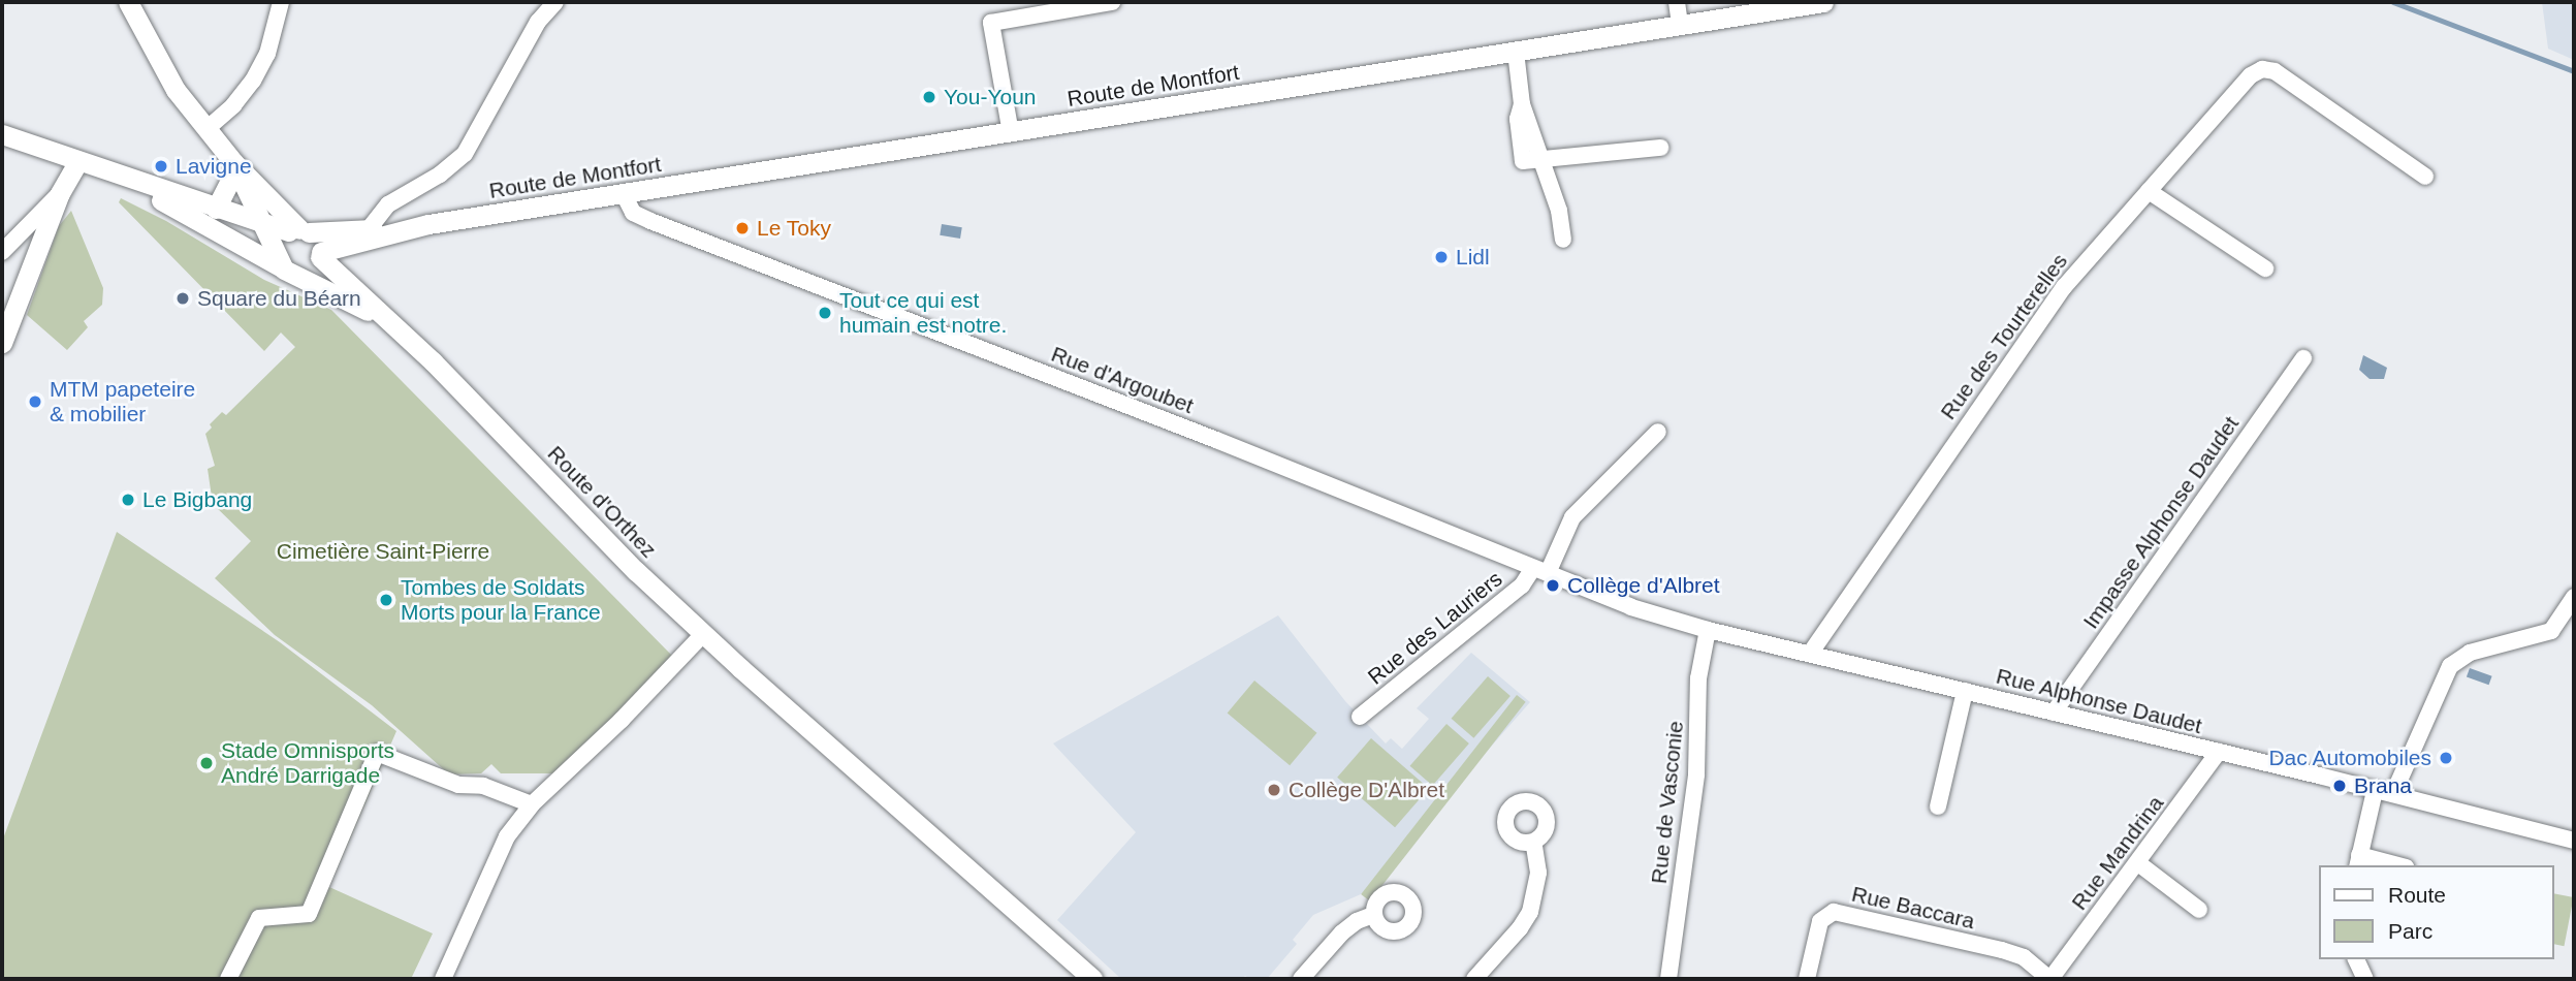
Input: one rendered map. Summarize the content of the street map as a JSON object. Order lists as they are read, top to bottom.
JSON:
{
  "streets": {
    "main road": ["Route de Montfort", "Route d'Orthez"],
    "street": [
      "Rue des Tourterelles",
      "Rue d'Argoubet",
      "Impasse Alphonse Daudet",
      "Rue des Lauriers",
      "Rue Alphonse Daudet",
      "Rue de Vasconie",
      "Rue Mandrina",
      "Rue Baccara"
    ]
  },
  "crossings": [
    ["Route de Montfort", "Rue d'Argoubet"],
    ["Route de Montfort", "Route d'Orthez"],
    ["Rue des Tourterelles", "Rue Alphonse Daudet"],
    ["Rue d'Argoubet", "Rue des Lauriers"],
    ["Rue d'Argoubet", "Rue Alphonse Daudet"],
    ["Impasse Alphonse Daudet", "Rue Alphonse Daudet"],
    ["Rue Alphonse Daudet", "Rue de Vasconie"],
    ["Rue Alphonse Daudet", "Rue Mandrina"],
    ["Rue Mandrina", "Rue Baccara"]
  ],
  "parks": ["Cimetière Saint-Pierre"],
  "places": [
    "You-Youn",
    "Lavigne",
    "Le Toky",
    "Lidl",
    "Square du Béarn",
    "Tout ce qui est humain est notre.",
    "MTM papeteire & mobilier",
    "Le Bigbang",
    "Collège d'Albret",
    "Tombes de Soldats Morts pour la France",
    "Dac Automobiles",
    "Stade Omnisports André Darrigade",
    "Brana",
    "Collège D'Albret"
  ],
  "legend": ["Route", "Parc"]
}
